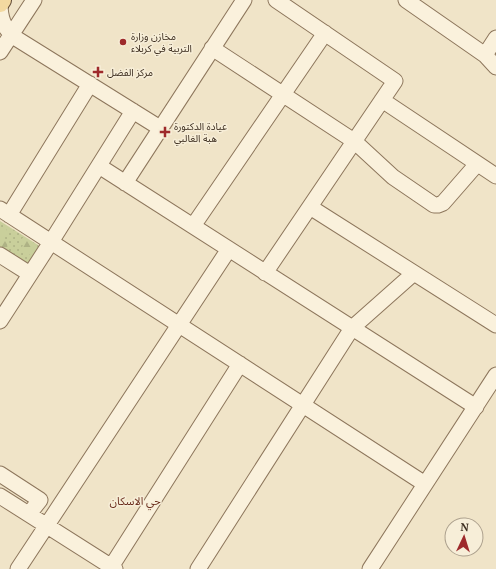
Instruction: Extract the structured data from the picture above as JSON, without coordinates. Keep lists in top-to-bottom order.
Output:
{
  "districts": ["حي الاسكان"],
  "places": {
    "other": ["مخازن وزارة التربية في كربلاء"],
    "health": ["مركز الفضل", "عيادة الدكتورة هبة الغالبي"]
  },
  "north": "top"
}
